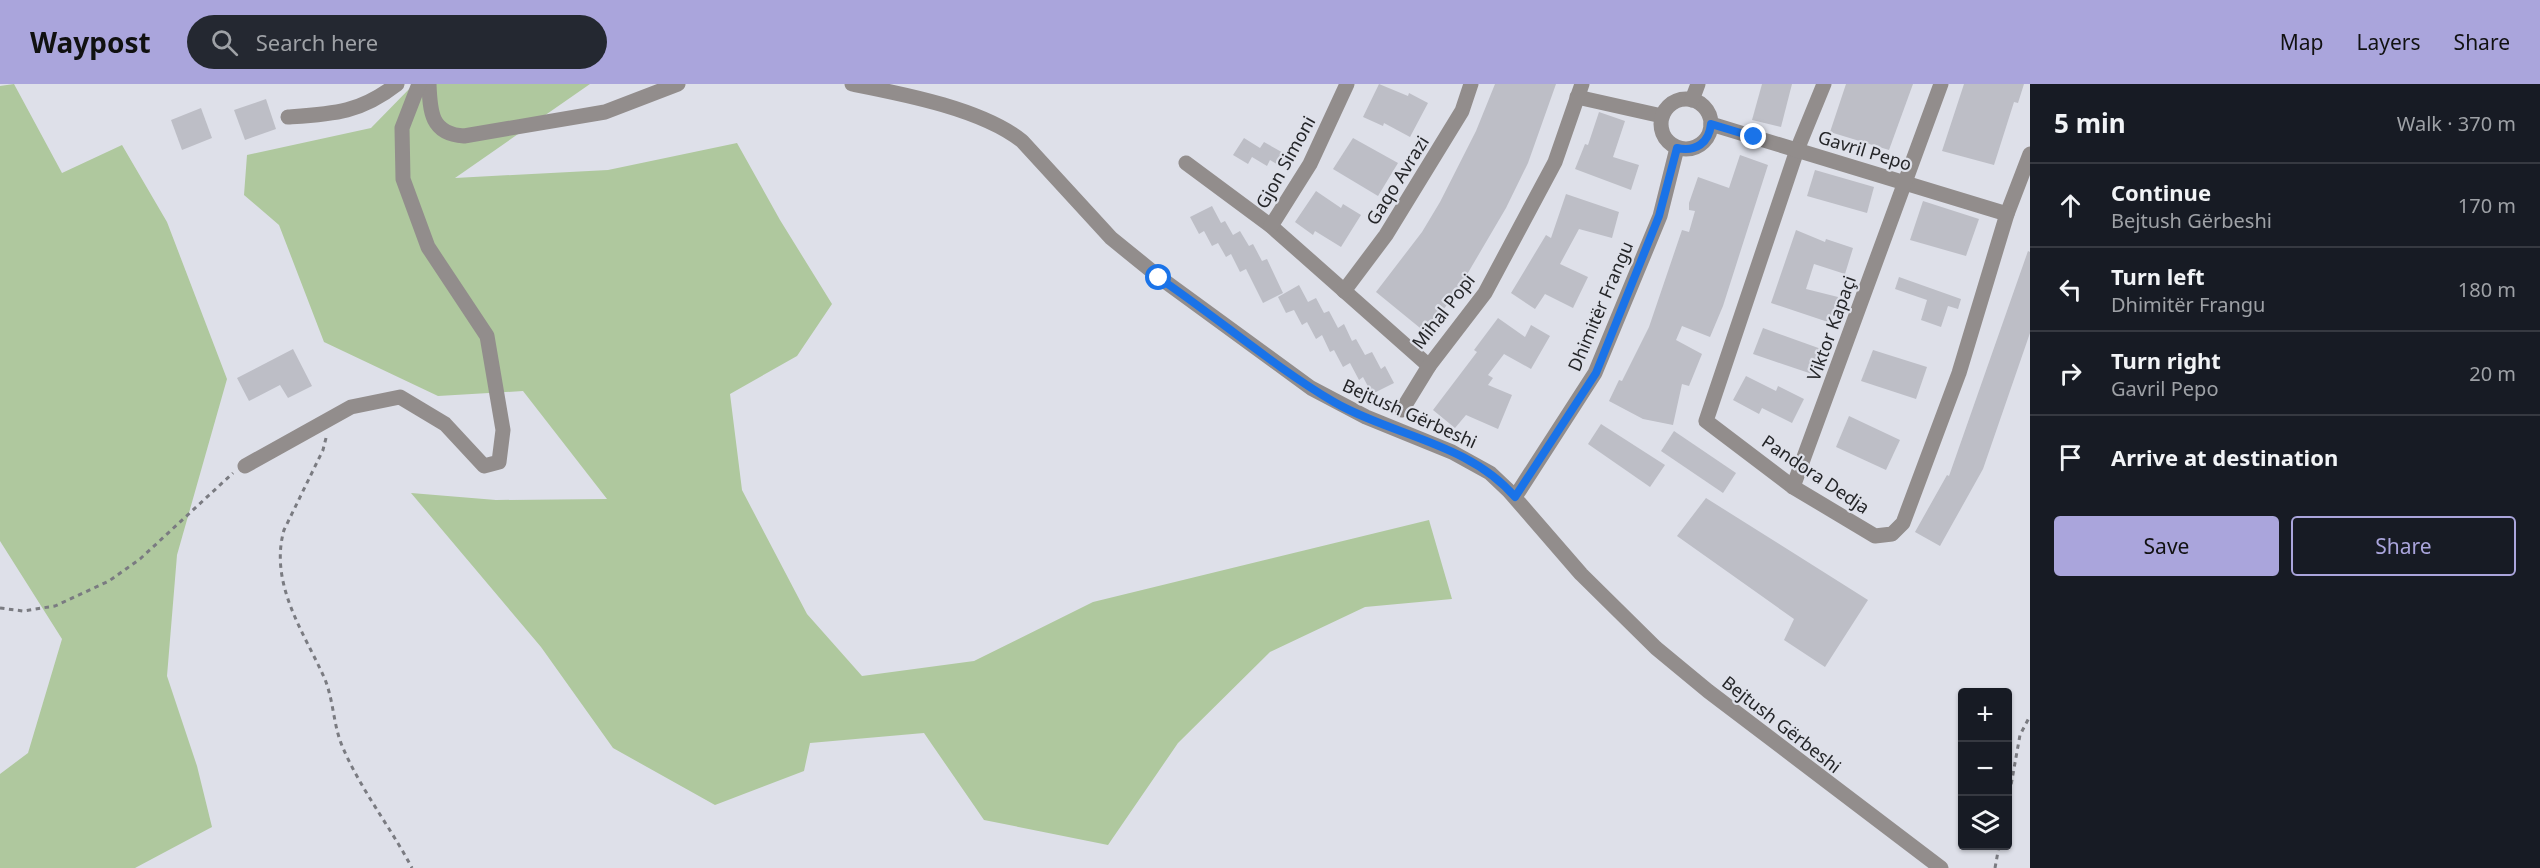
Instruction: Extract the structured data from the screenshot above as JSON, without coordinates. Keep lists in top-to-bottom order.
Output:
{
  "streets": {
    "street": [
      "Gavril Pepo",
      "Gjon Simoni",
      "Gaqo Avrazi",
      "Dhimitër Frangu",
      "Mihal Popi",
      "Viktor Kapaçi",
      "Bejtush Gërbeshi",
      "Pandora Dedja"
    ]
  },
  "crossings": [
    ["Gavril Pepo", "Dhimitër Frangu"],
    ["Gavril Pepo", "Viktor Kapaçi"],
    ["Gavril Pepo", "Pandora Dedja"],
    ["Gjon Simoni", "Mihal Popi"],
    ["Gaqo Avrazi", "Mihal Popi"],
    ["Dhimitër Frangu", "Bejtush Gërbeshi"],
    ["Viktor Kapaçi", "Pandora Dedja"]
  ],
  "page": {
    "header": "Waypost",
    "search": "Search here",
    "nav": ["Map", "Layers", "Share"],
    "heading": ["5 min", "Walk · 370 m"],
    "list": [
      ["Continue", "Bejtush Gërbeshi", "170 m"],
      ["Turn left", "Dhimitër Frangu", "180 m"],
      ["Turn right", "Gavril Pepo", "20 m"],
      "Arrive at destination"
    ],
    "buttons": ["Save", "Share"],
    "map_buttons": ["+", "−"]
  }
}
